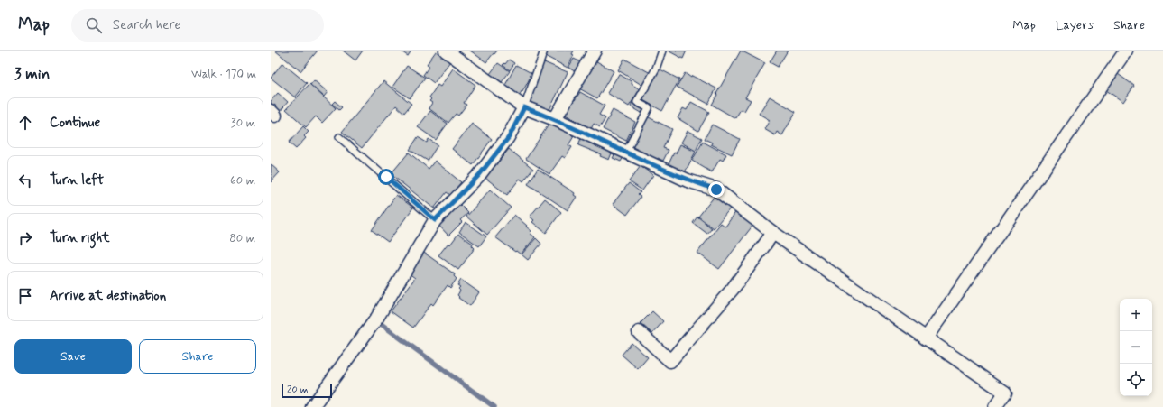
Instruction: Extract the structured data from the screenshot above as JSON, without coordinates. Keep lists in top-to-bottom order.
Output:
{
  "scale_bar": "20 m",
  "page": {
    "header": "Map",
    "search": "Search here",
    "nav": ["Map", "Layers", "Share"],
    "heading": ["3 min", "Walk · 170 m"],
    "list": [
      ["Continue", "30 m"],
      ["Turn left", "60 m"],
      ["Turn right", "80 m"],
      "Arrive at destination"
    ],
    "map_buttons": ["+", "−"],
    "buttons": ["Save", "Share"],
    "scale": "20 m"
  }
}
